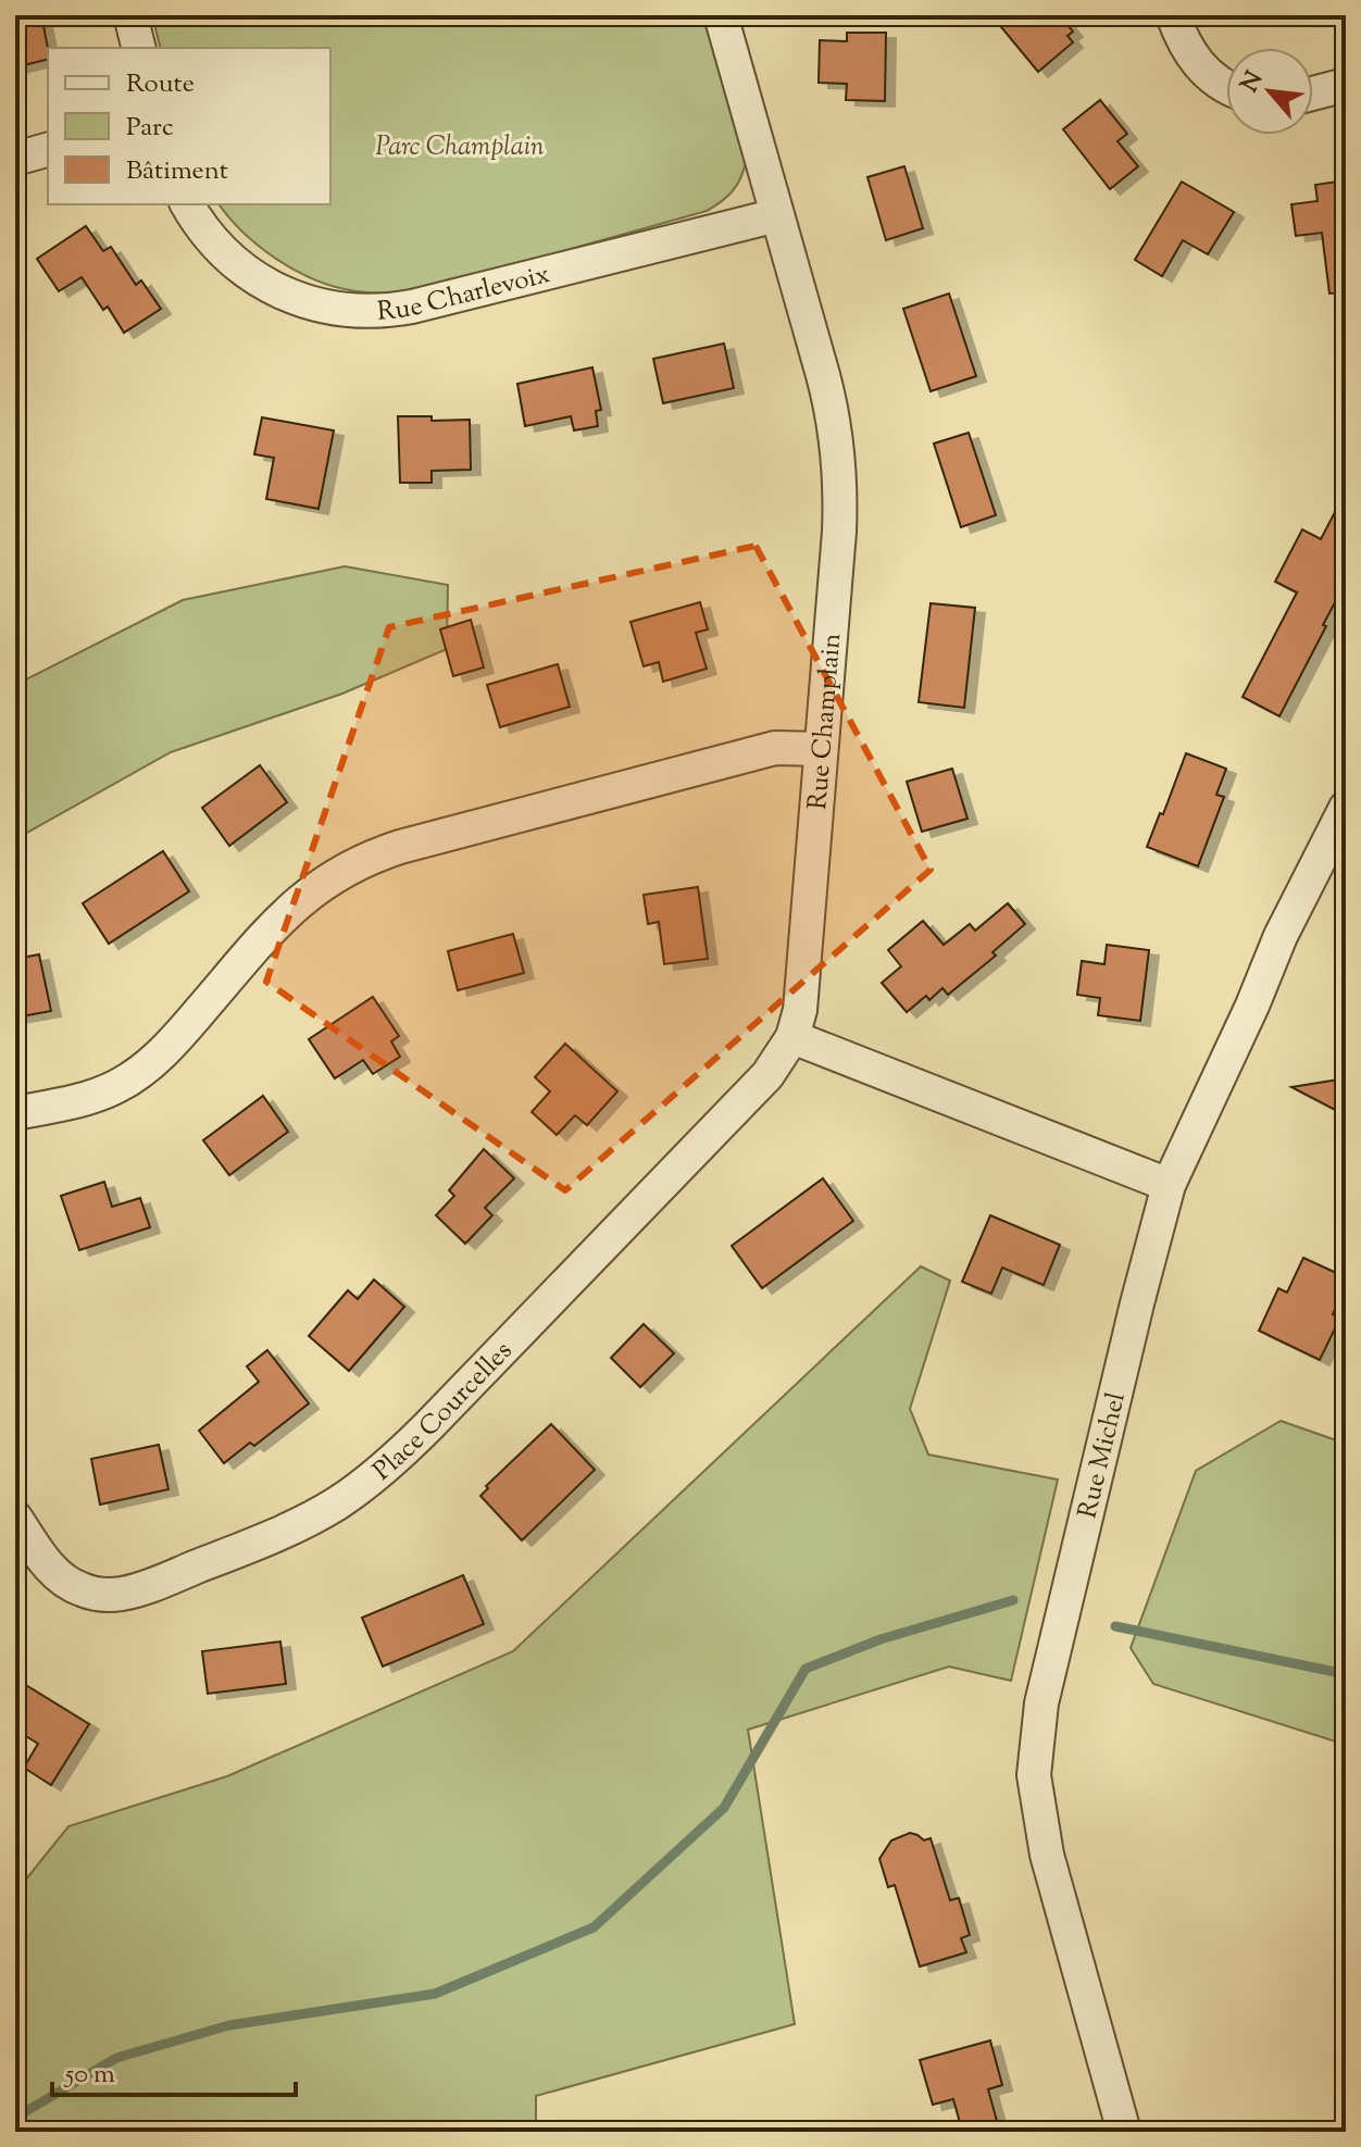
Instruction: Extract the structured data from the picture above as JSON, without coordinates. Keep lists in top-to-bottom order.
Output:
{
  "streets": {
    "street": [
      "Rue Charlevoix",
      "Rue Champlain",
      "Place Courcelles",
      "Rue Michel"
    ]
  },
  "crossings": [
    ["Rue Charlevoix", "Rue Champlain"],
    ["Rue Champlain", "Place Courcelles"]
  ],
  "parks": ["Parc Champlain"],
  "legend": ["Route", "Parc", "Bâtiment"],
  "scale_bar": "50 m",
  "north": "top left"
}
